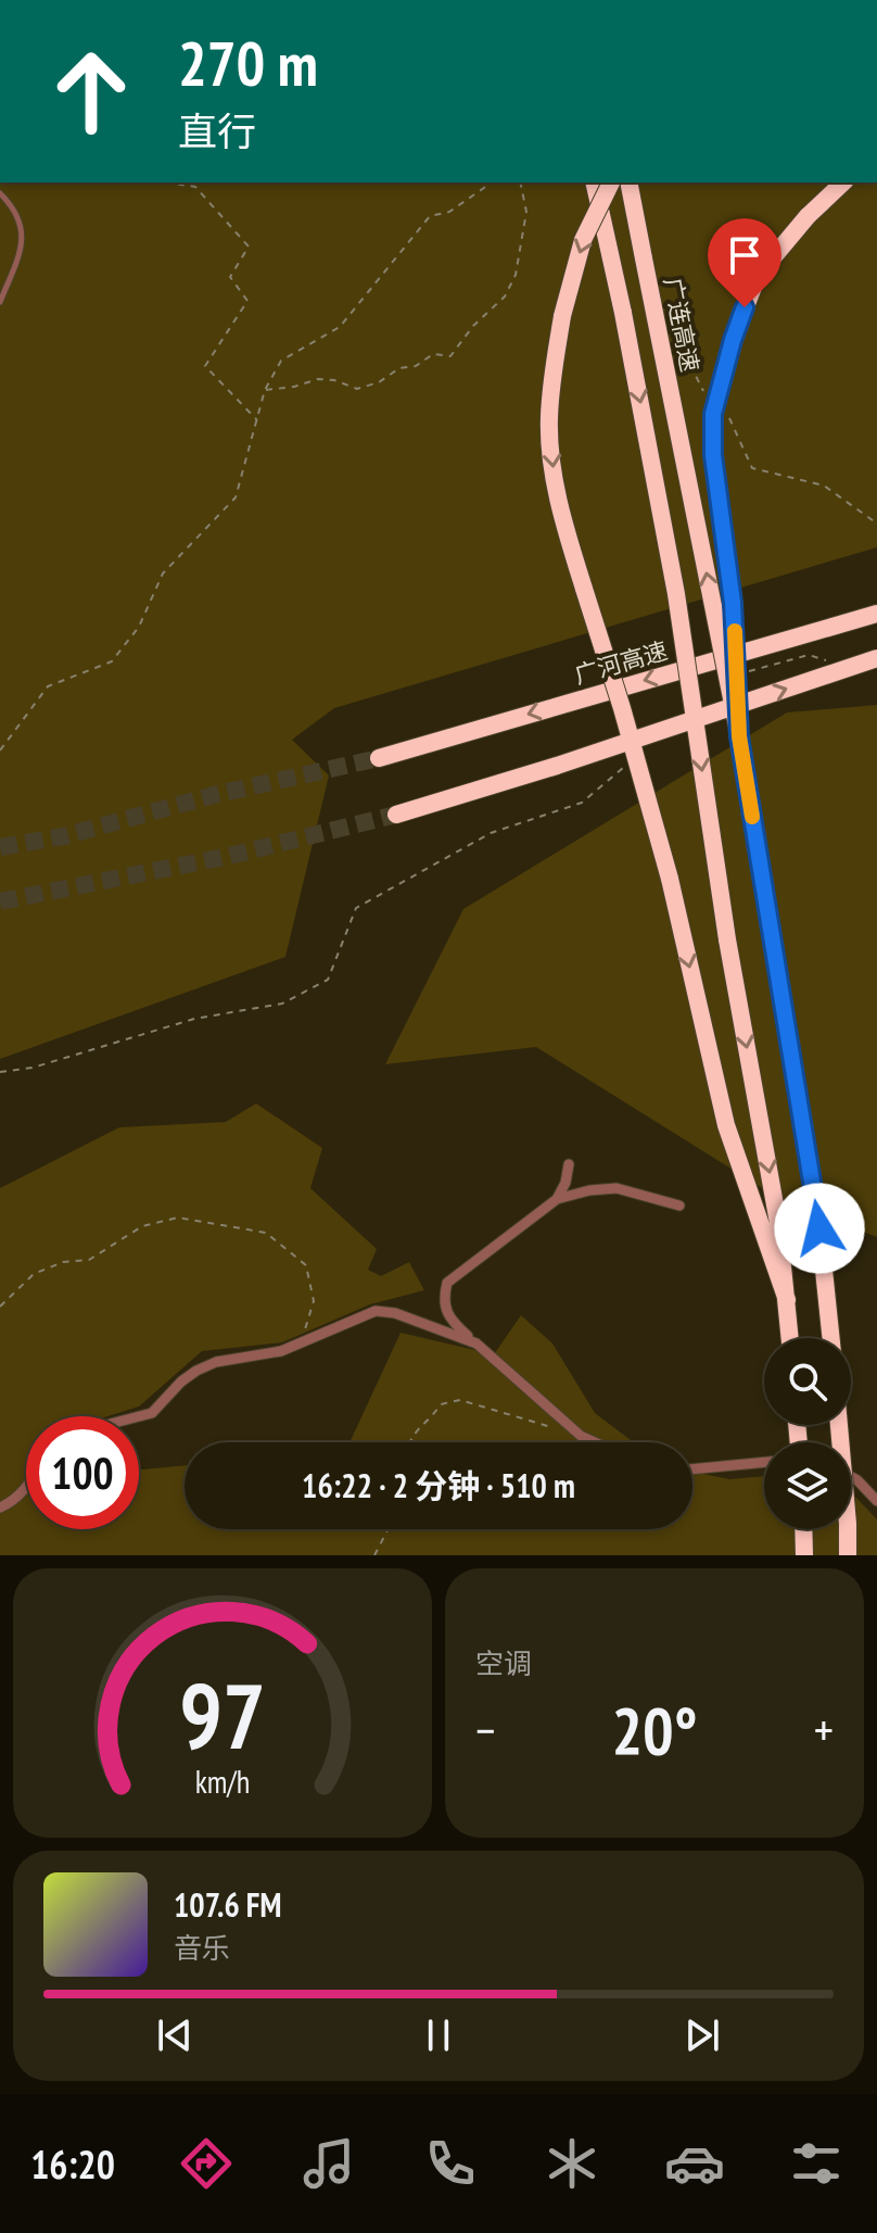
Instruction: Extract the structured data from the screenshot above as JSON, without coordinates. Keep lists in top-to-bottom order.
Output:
{
  "streets": {
    "highway": ["广连高速", "广河高速"]
  },
  "page": {
    "turn": ["270 m", "直行"],
    "limit": "100",
    "trip": "16:22 · 2 分钟 · 510 m",
    "tile": "空调",
    "heat": ["−", "20°", "+"],
    "song": ["107.6 FM", "音乐"],
    "tabs": "16:20",
    "gauge": ["97", "km/h"]
  }
}
